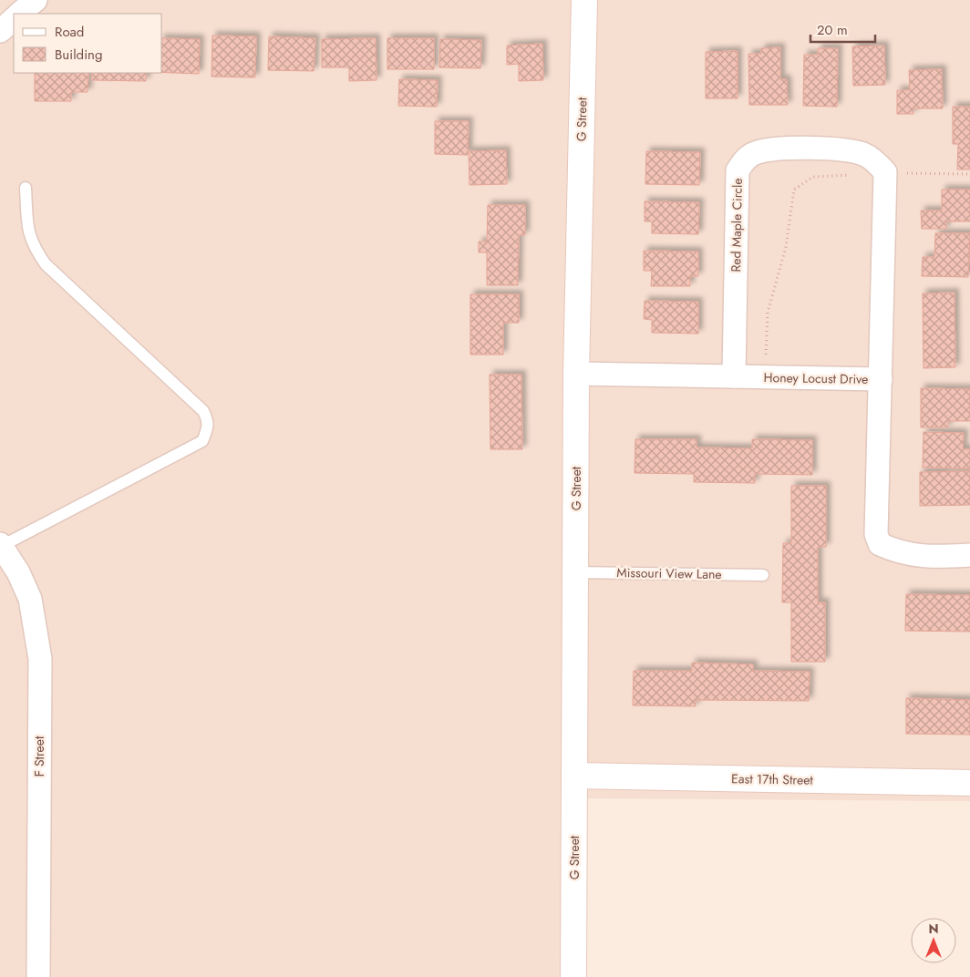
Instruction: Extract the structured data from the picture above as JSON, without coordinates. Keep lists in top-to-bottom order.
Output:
{
  "streets": {
    "main road": ["G Street", "East 17th Street"],
    "street": ["Red Maple Circle", "Honey Locust Drive", "F Street"],
    "lane": ["Missouri View Lane"]
  },
  "crossings": [
    ["G Street", "Honey Locust Drive"],
    ["G Street", "Missouri View Lane"],
    ["G Street", "East 17th Street"],
    ["Red Maple Circle", "Honey Locust Drive"]
  ],
  "legend": ["Road", "Building"],
  "scale_bar": "20 m",
  "north": "top"
}
